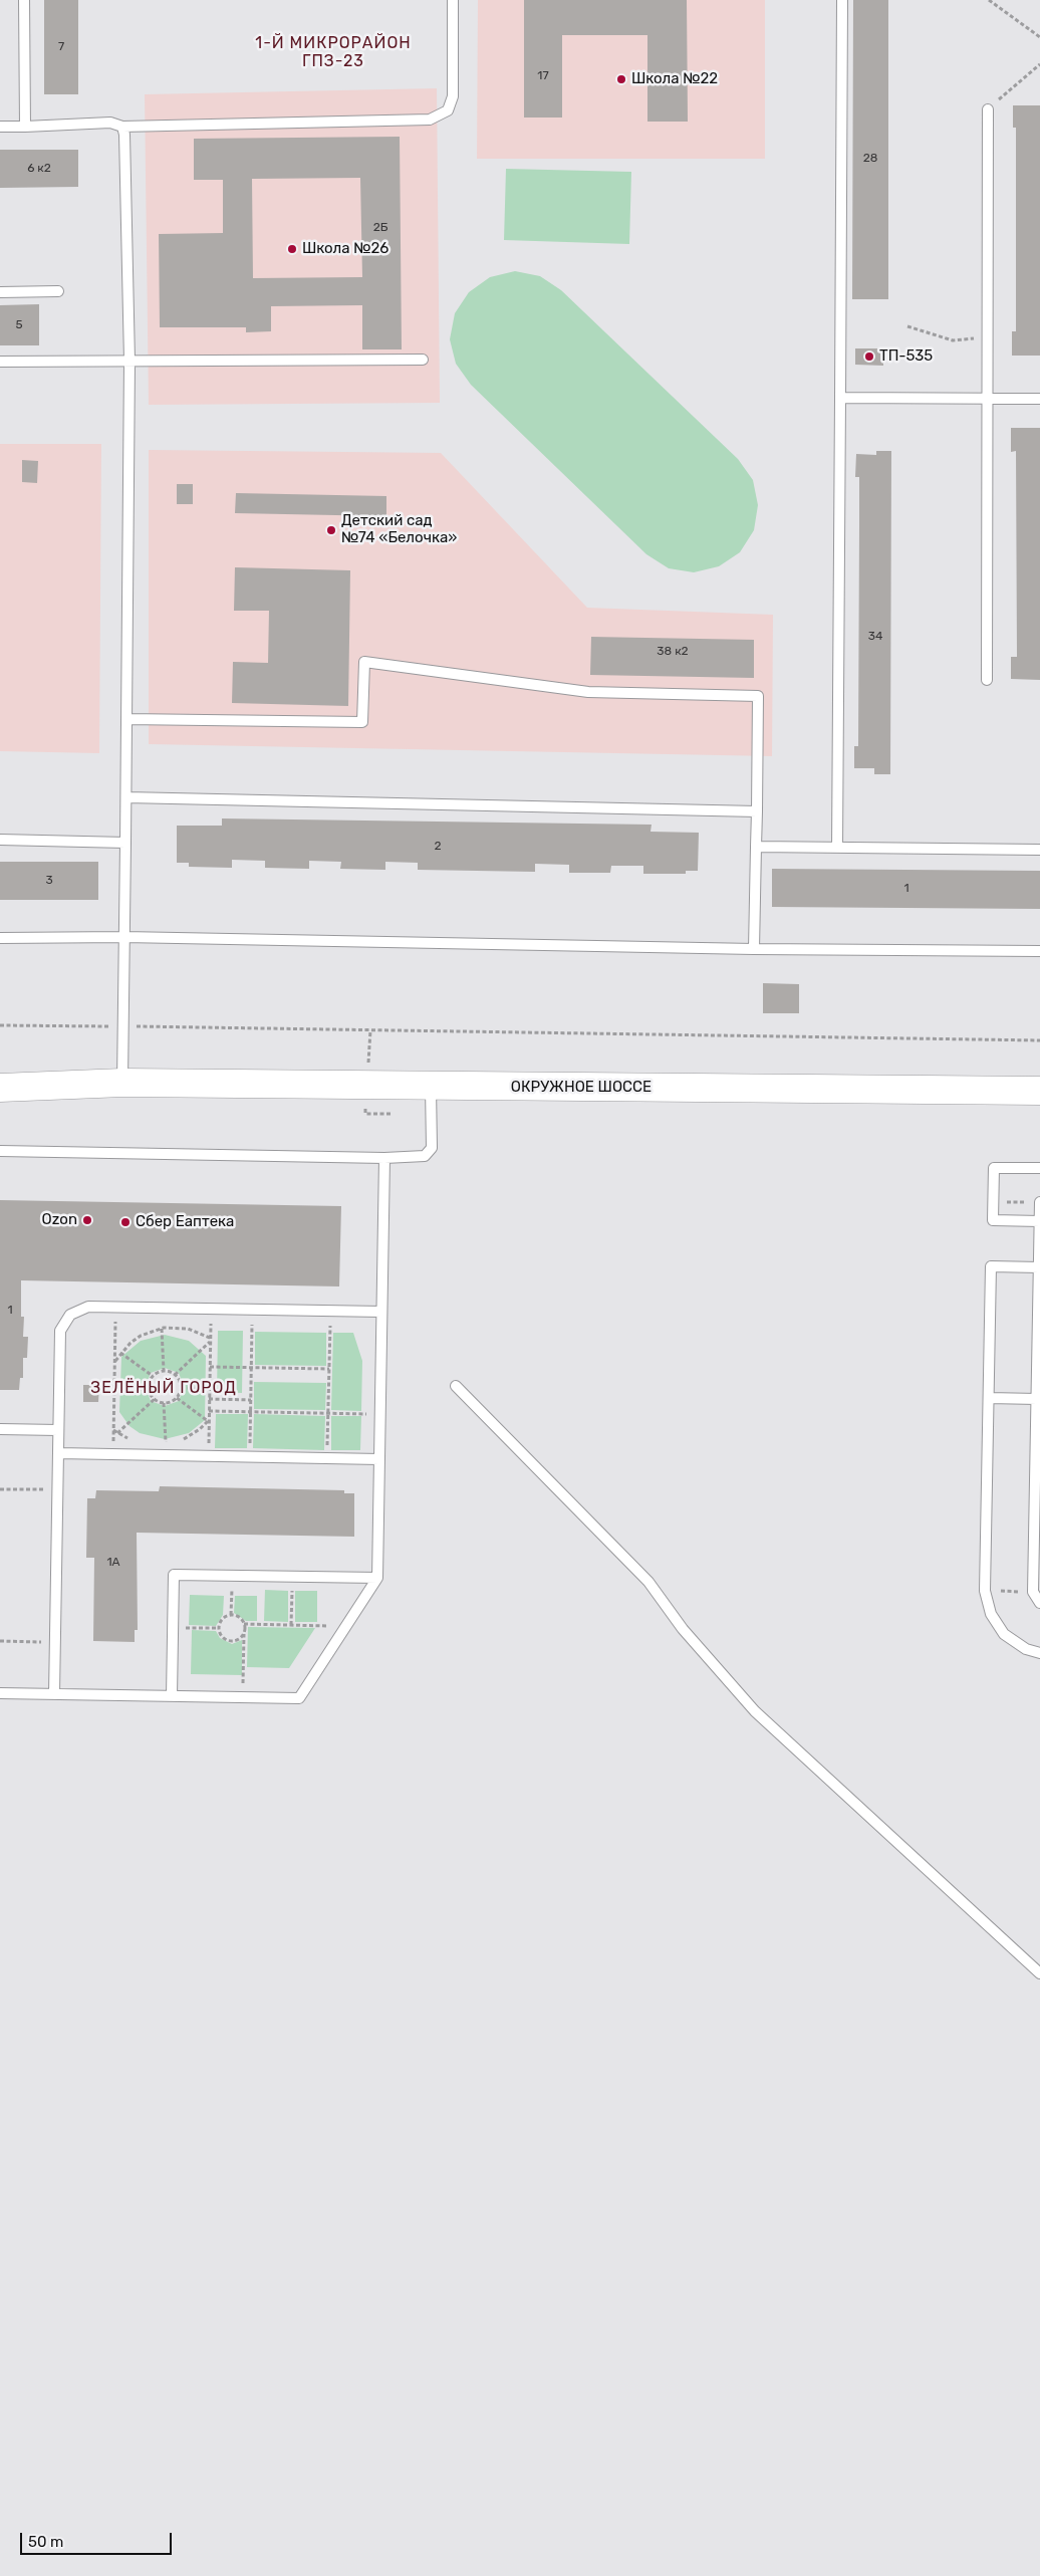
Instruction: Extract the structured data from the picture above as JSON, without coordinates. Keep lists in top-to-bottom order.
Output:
{
  "streets": {
    "main road": ["ОКРУЖНОЕ ШОССЕ"]
  },
  "districts": ["1-Й МИКРОРАЙОН ГПЗ-23", "ЗЕЛЁНЫЙ ГОРОД"],
  "places": [
    "Школа №22",
    "Школа №26",
    "ТП-535",
    "Детский сад №74 «Белочка»",
    "Ozon",
    "Сбер Еаптека"
  ],
  "house_numbers": [
    "7",
    "17",
    "28",
    "6 к2",
    "2Б",
    "5",
    "34",
    "38 к2",
    "2",
    "3",
    "1",
    "1",
    "1А"
  ],
  "scale_bar": "50 m"
}
